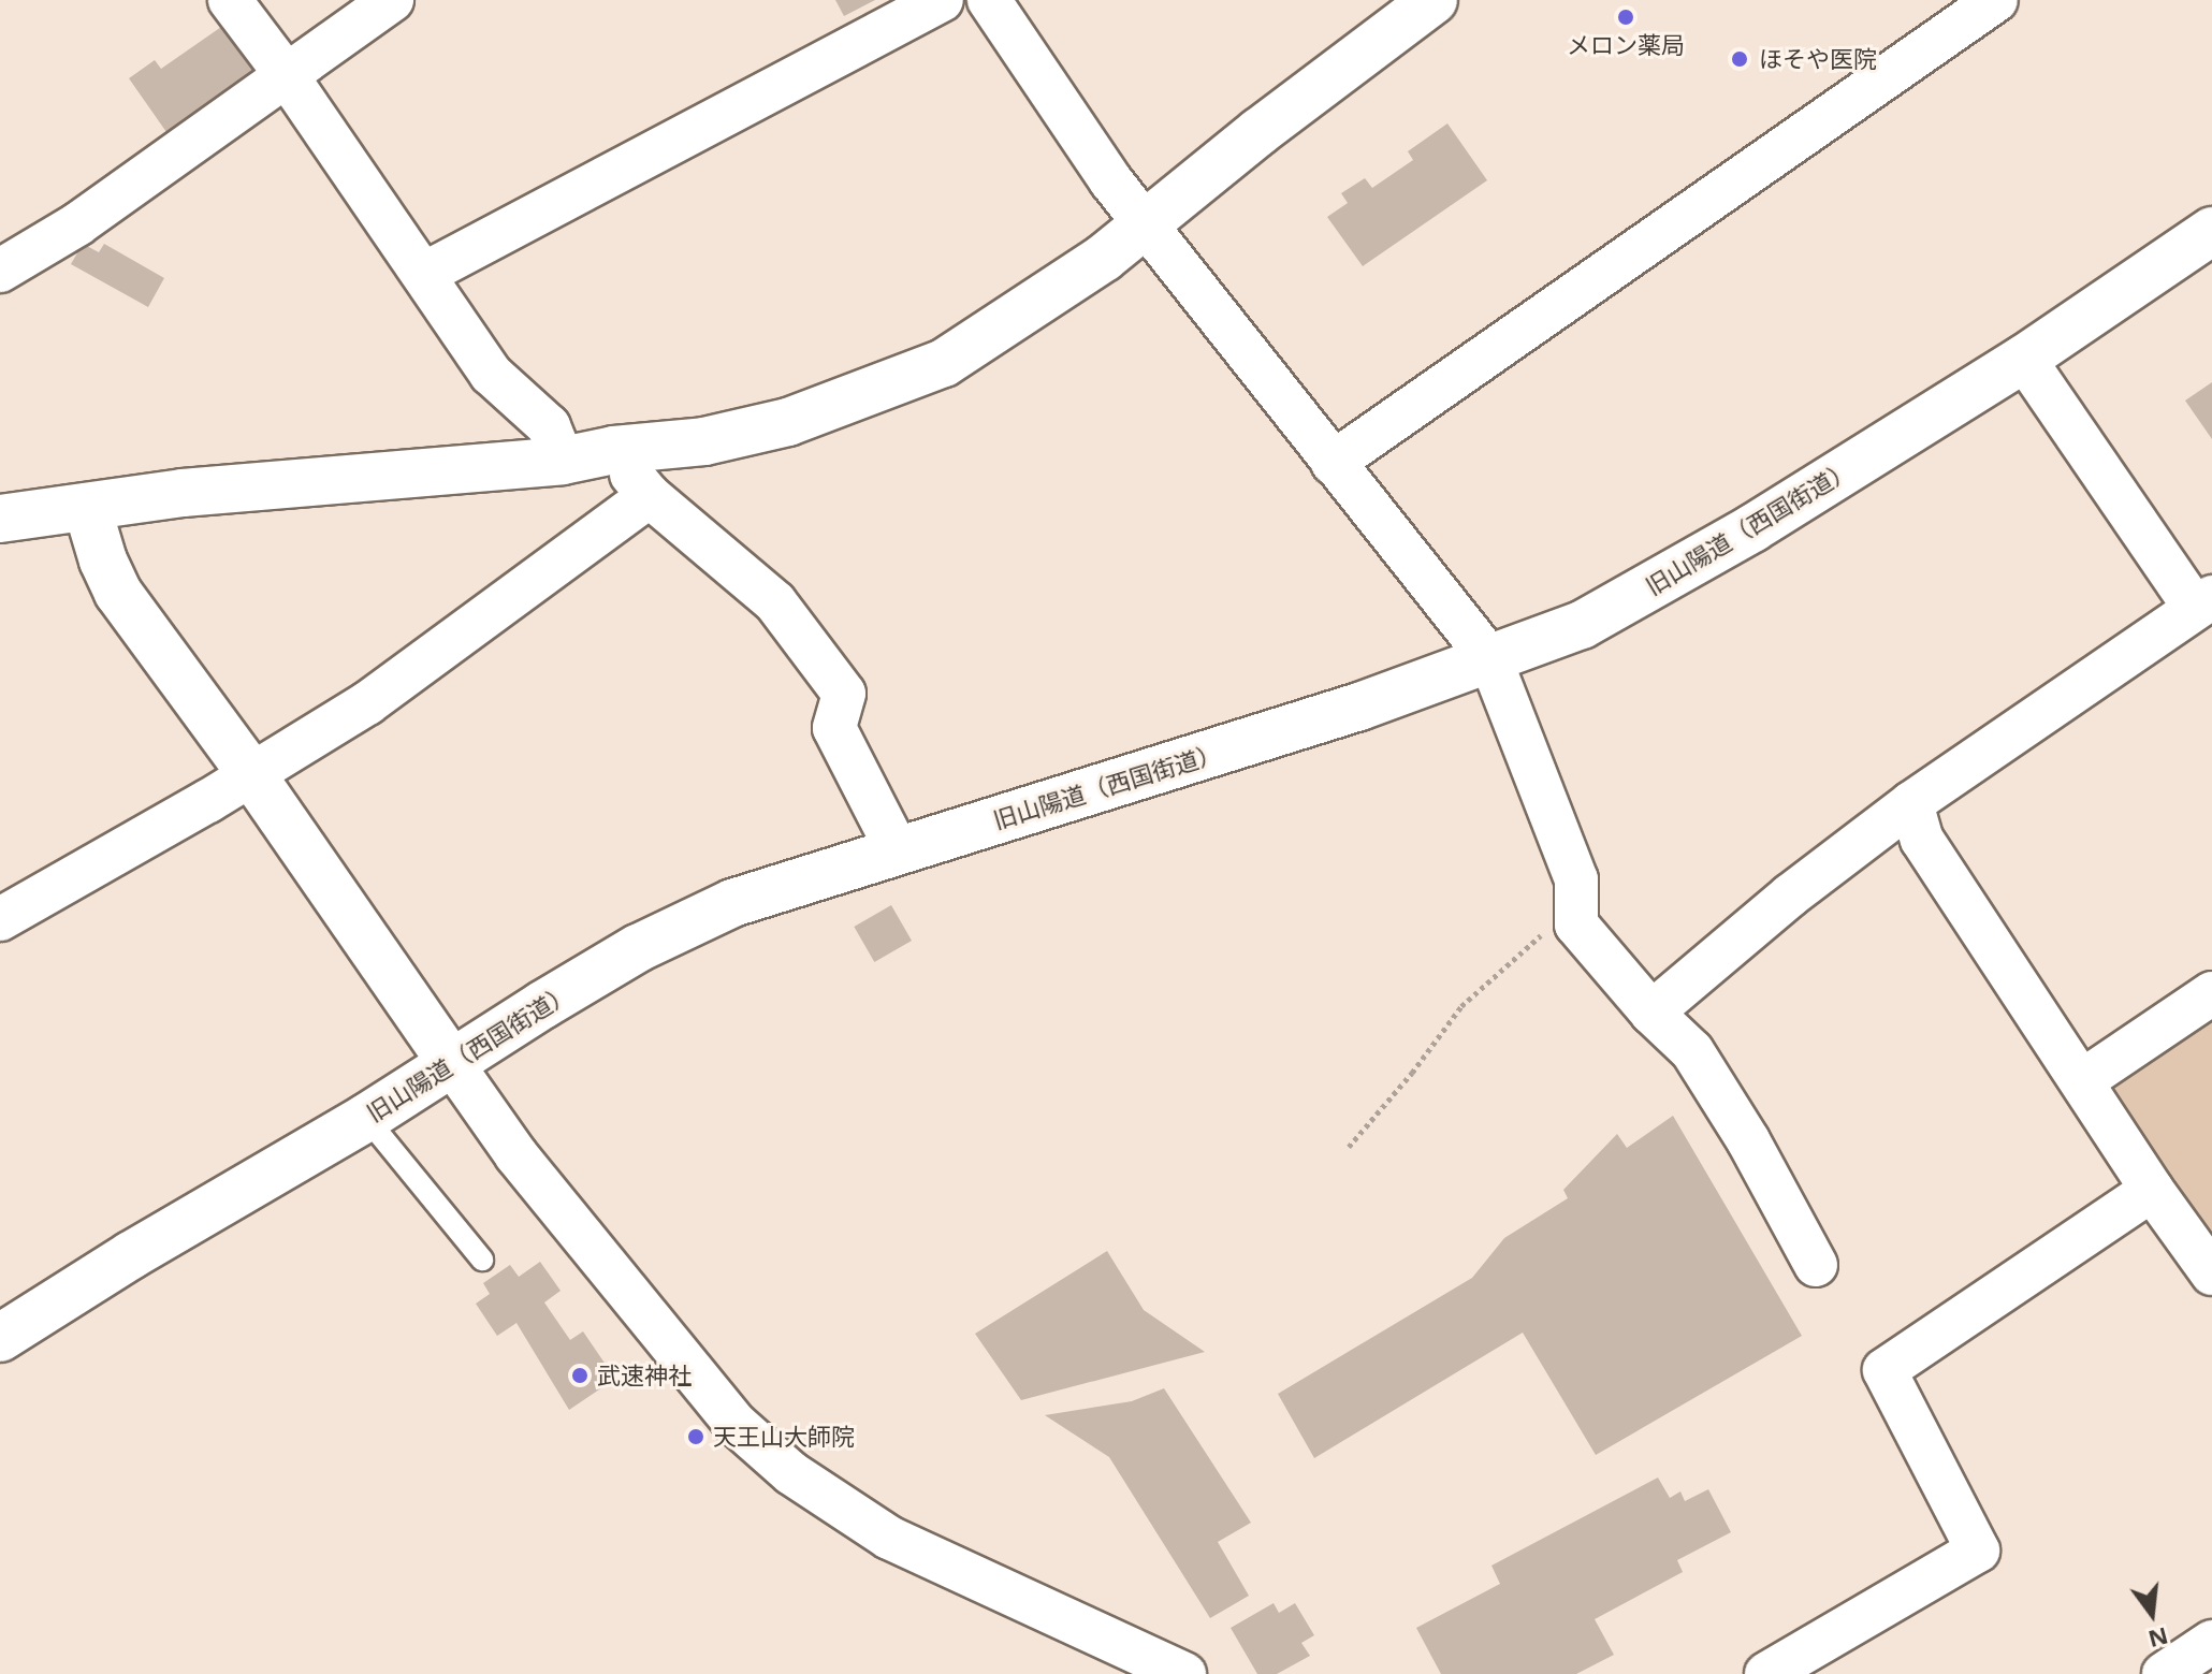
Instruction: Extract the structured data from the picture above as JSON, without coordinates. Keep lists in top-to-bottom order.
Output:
{
  "streets": {
    "street": ["旧山陽道（西国街道）"]
  },
  "places": [
    "メロン薬局",
    "ほそや医院",
    "武速神社",
    "天王山大師院"
  ],
  "north": "bottom"
}
